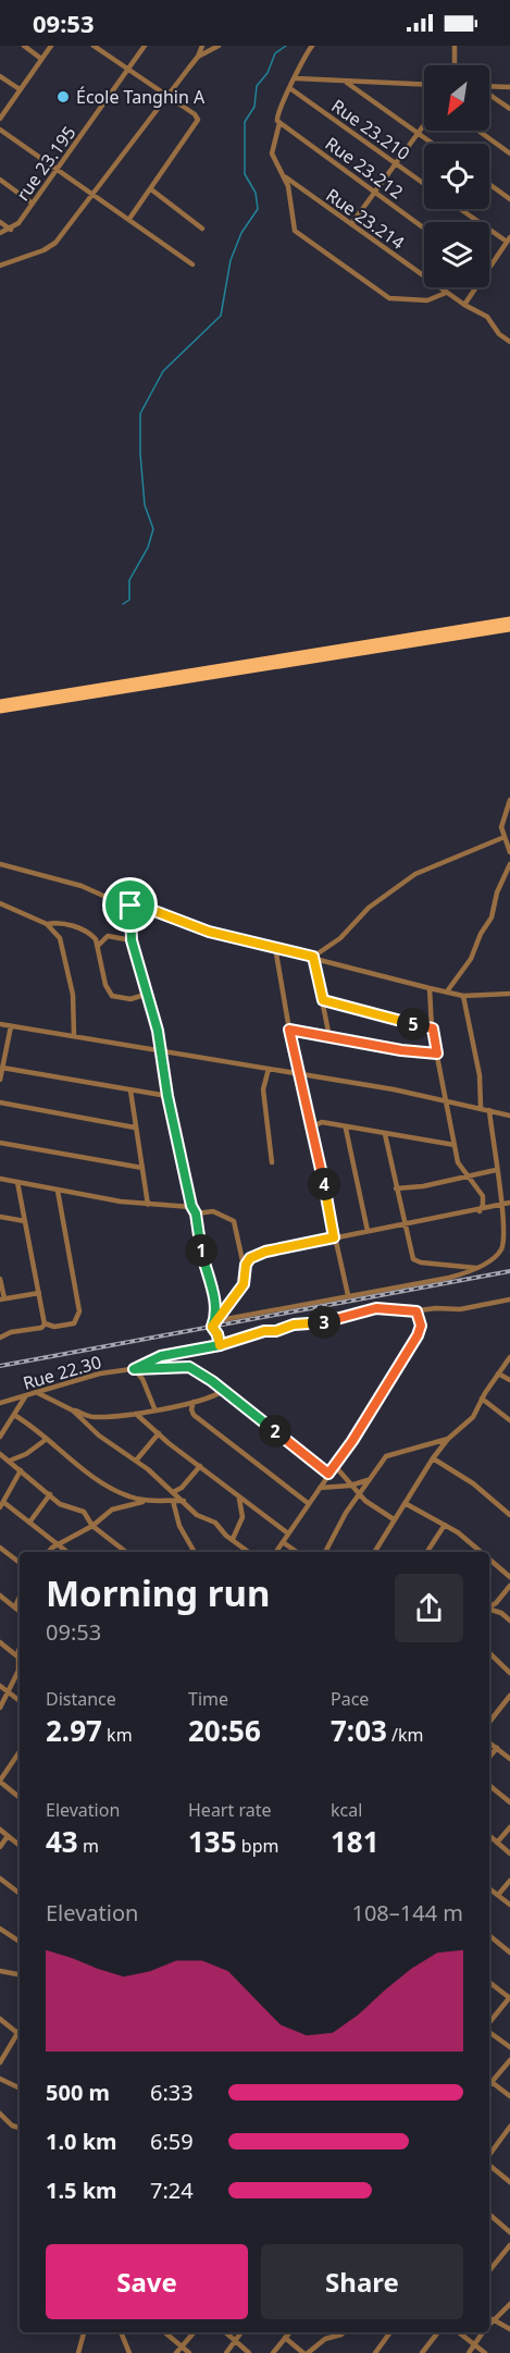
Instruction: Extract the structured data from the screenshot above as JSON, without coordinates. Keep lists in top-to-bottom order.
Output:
{
  "streets": {
    "street": [
      "Rue 23.210",
      "rue 23.195",
      "Rue 23.212",
      "Rue 23.214",
      "Rue 22.30"
    ]
  },
  "places": ["École Tanghin A"],
  "north": "bottom left",
  "page": {
    "status": "09:53",
    "pins": [
      "5",
      "4",
      "1",
      "3",
      "2"
    ],
    "heading": ["Morning run", "09:53"],
    "stats": [
      ["Distance", "2.97 km"],
      ["Time", "20:56"],
      ["Pace", "7:03 /km"],
      ["Elevation", "43 m"],
      ["Heart rate", "135 bpm"],
      ["kcal", "181"]
    ],
    "chart": ["Elevation", "108–144 m"],
    "list": [
      {
        "name": "500 m",
        "note": "6:33"
      },
      {
        "name": "1.0 km",
        "note": "6:59"
      },
      {
        "name": "1.5 km",
        "note": "7:24"
      }
    ],
    "buttons": ["Save", "Share"]
  }
}
